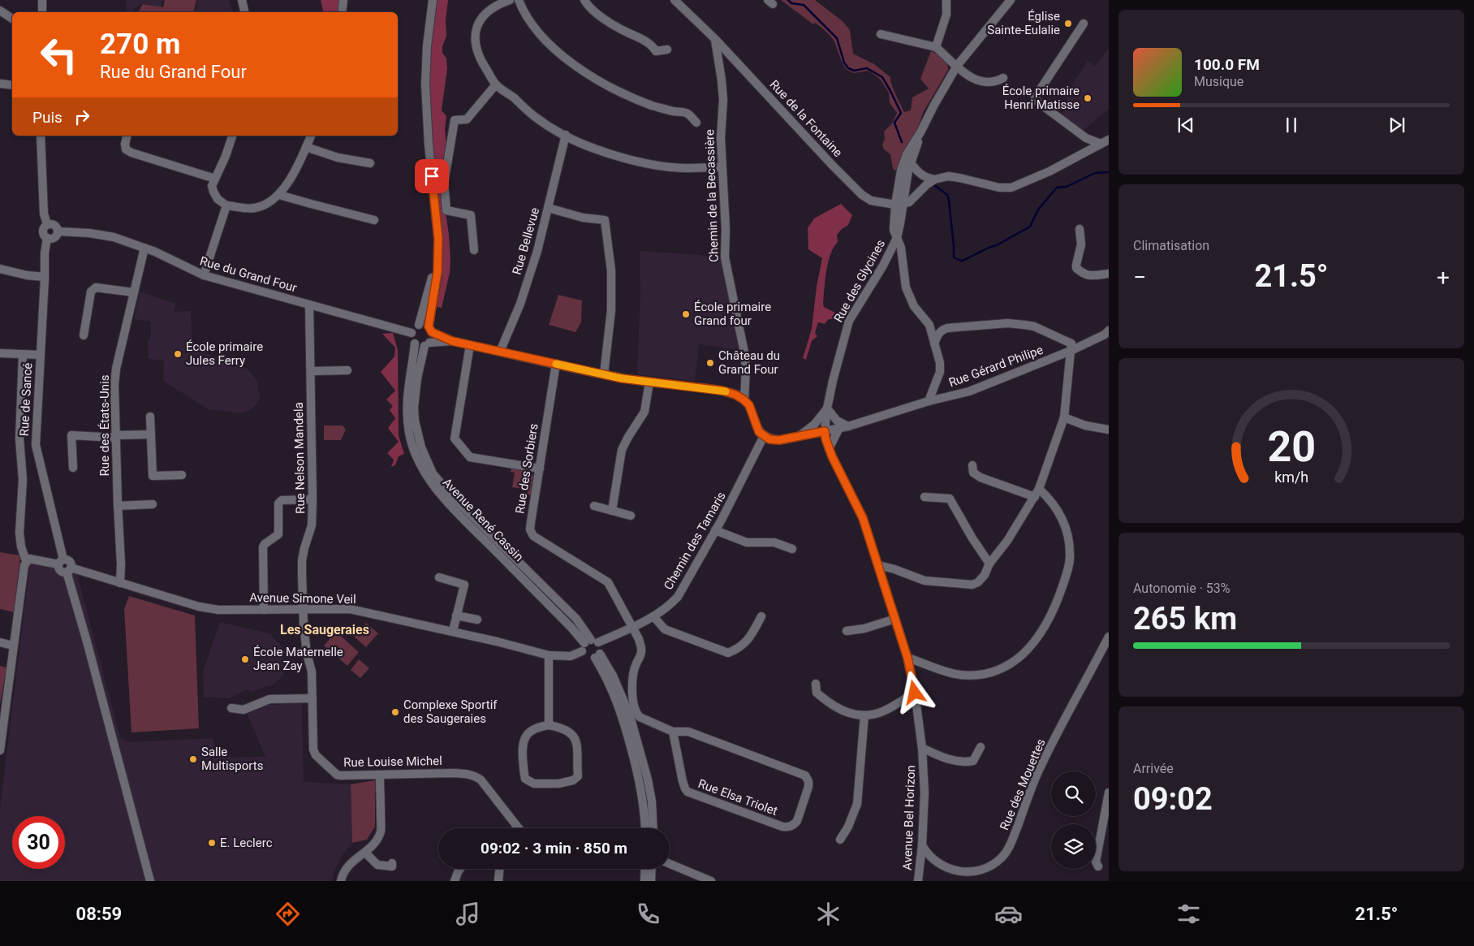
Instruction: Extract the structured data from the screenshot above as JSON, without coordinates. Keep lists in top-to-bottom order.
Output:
{
  "streets": {
    "street": [
      "Rue de la Fontaine",
      "Chemin de la Becassière",
      "Rue Bellevue",
      "Rue du Grand Four",
      "Rue des Glycines",
      "Rue Gérard Philipe",
      "Rue de Sancé",
      "Rue des États-Unis",
      "Rue Nelson Mandela",
      "Rue des Sorbiers",
      "Avenue René Cassin",
      "Chemin des Tamaris",
      "Avenue Simone Veil",
      "Rue Louise Michel",
      "Rue des Mouettes",
      "Rue Elsa Triolet",
      "Avenue Bel Horizon"
    ]
  },
  "crossings": [
    ["Rue de la Fontaine", "Chemin de la Becassière"],
    ["Rue du Grand Four", "Rue de Sancé"],
    ["Rue du Grand Four", "Rue des États-Unis"],
    ["Rue du Grand Four", "Rue Nelson Mandela"],
    ["Rue du Grand Four", "Avenue René Cassin"],
    ["Rue des Glycines", "Avenue Bel Horizon"],
    ["Rue des États-Unis", "Avenue Simone Veil"],
    ["Rue Nelson Mandela", "Avenue Simone Veil"],
    ["Rue Nelson Mandela", "Rue Louise Michel"],
    ["Rue des Sorbiers", "Chemin des Tamaris"],
    ["Rue des Sorbiers", "Rue Elsa Triolet"],
    ["Avenue René Cassin", "Chemin des Tamaris"],
    ["Avenue René Cassin", "Avenue Simone Veil"],
    ["Chemin des Tamaris", "Avenue Simone Veil"],
    ["Chemin des Tamaris", "Rue Elsa Triolet"],
    ["Avenue Simone Veil", "Rue Louise Michel"],
    ["Rue des Mouettes", "Avenue Bel Horizon"]
  ],
  "districts": ["Les Saugeraies"],
  "places": [
    "Église Sainte-Eulalie",
    "École primaire Henri Matisse",
    "École primaire Grand four",
    "École primaire Jules Ferry",
    "Château du Grand Four",
    "École Maternelle Jean Zay",
    "Complexe Sportif des Saugeraies",
    "Salle Multisports",
    "E. Leclerc"
  ],
  "page": {
    "turn": ["270 m", "Rue du Grand Four"],
    "song": ["100.0 FM", "Musique"],
    "then": "Puis",
    "tile": [
      "Climatisation",
      ["Autonomie · 53%", "265 km"],
      ["Arrivée", "09:02"]
    ],
    "heat": ["−", "21.5°", "+"],
    "limit": "30",
    "trip": "09:02 · 3 min · 850 m",
    "tabs": ["08:59", "21.5°"],
    "gauge": ["20", "km/h"]
  }
}
